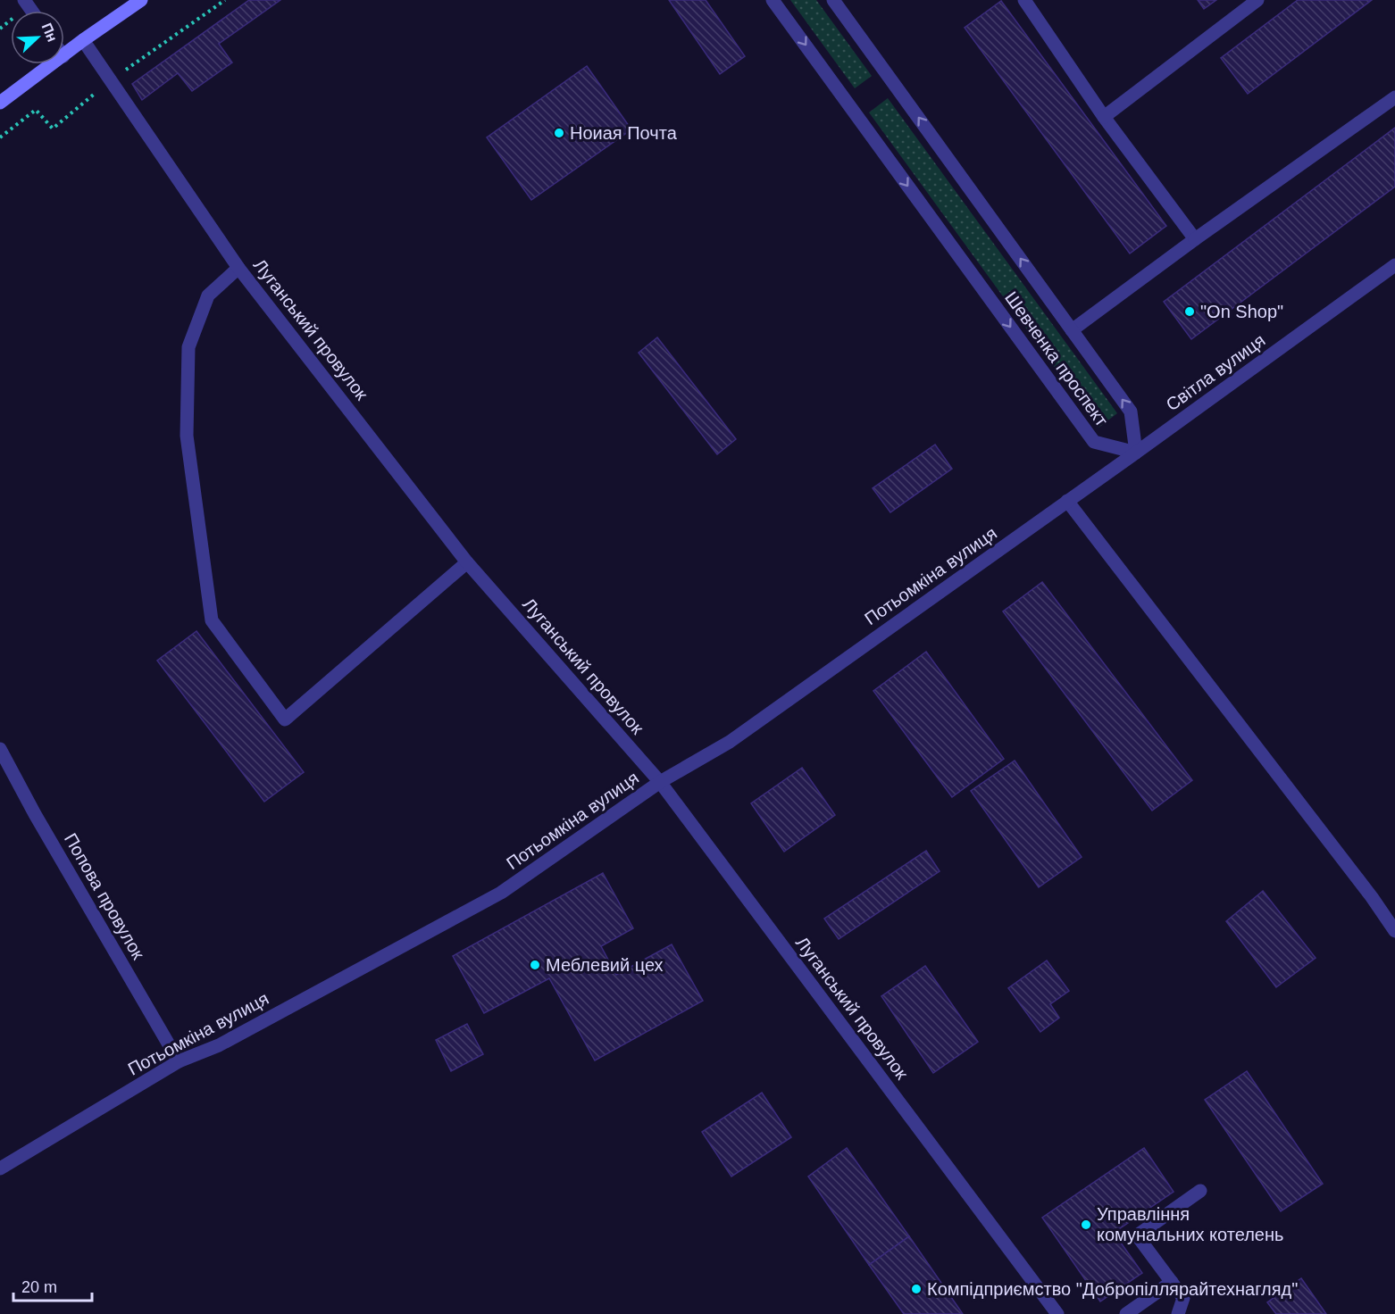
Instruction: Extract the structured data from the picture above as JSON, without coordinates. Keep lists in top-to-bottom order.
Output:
{
  "streets": {
    "street": [
      "Луганський провулок",
      "Шевченка проспект",
      "Світла вулиця",
      "Потьомкіна вулиця",
      "Попова провулок"
    ]
  },
  "crossings": [
    ["Луганський провулок", "Потьомкіна вулиця"],
    ["Шевченка проспект", "Світла вулиця"],
    ["Шевченка проспект", "Потьомкіна вулиця"],
    ["Світла вулиця", "Потьомкіна вулиця"],
    ["Потьомкіна вулиця", "Попова провулок"]
  ],
  "places": [
    "Ноиая Почта",
    "\"On Shop\"",
    "Меблевий цех",
    "Управління комунальних котелень",
    "Компідприємство \"Добропіллярайтехнагляд\""
  ],
  "scale_bar": "20 m",
  "north": "top right"
}
